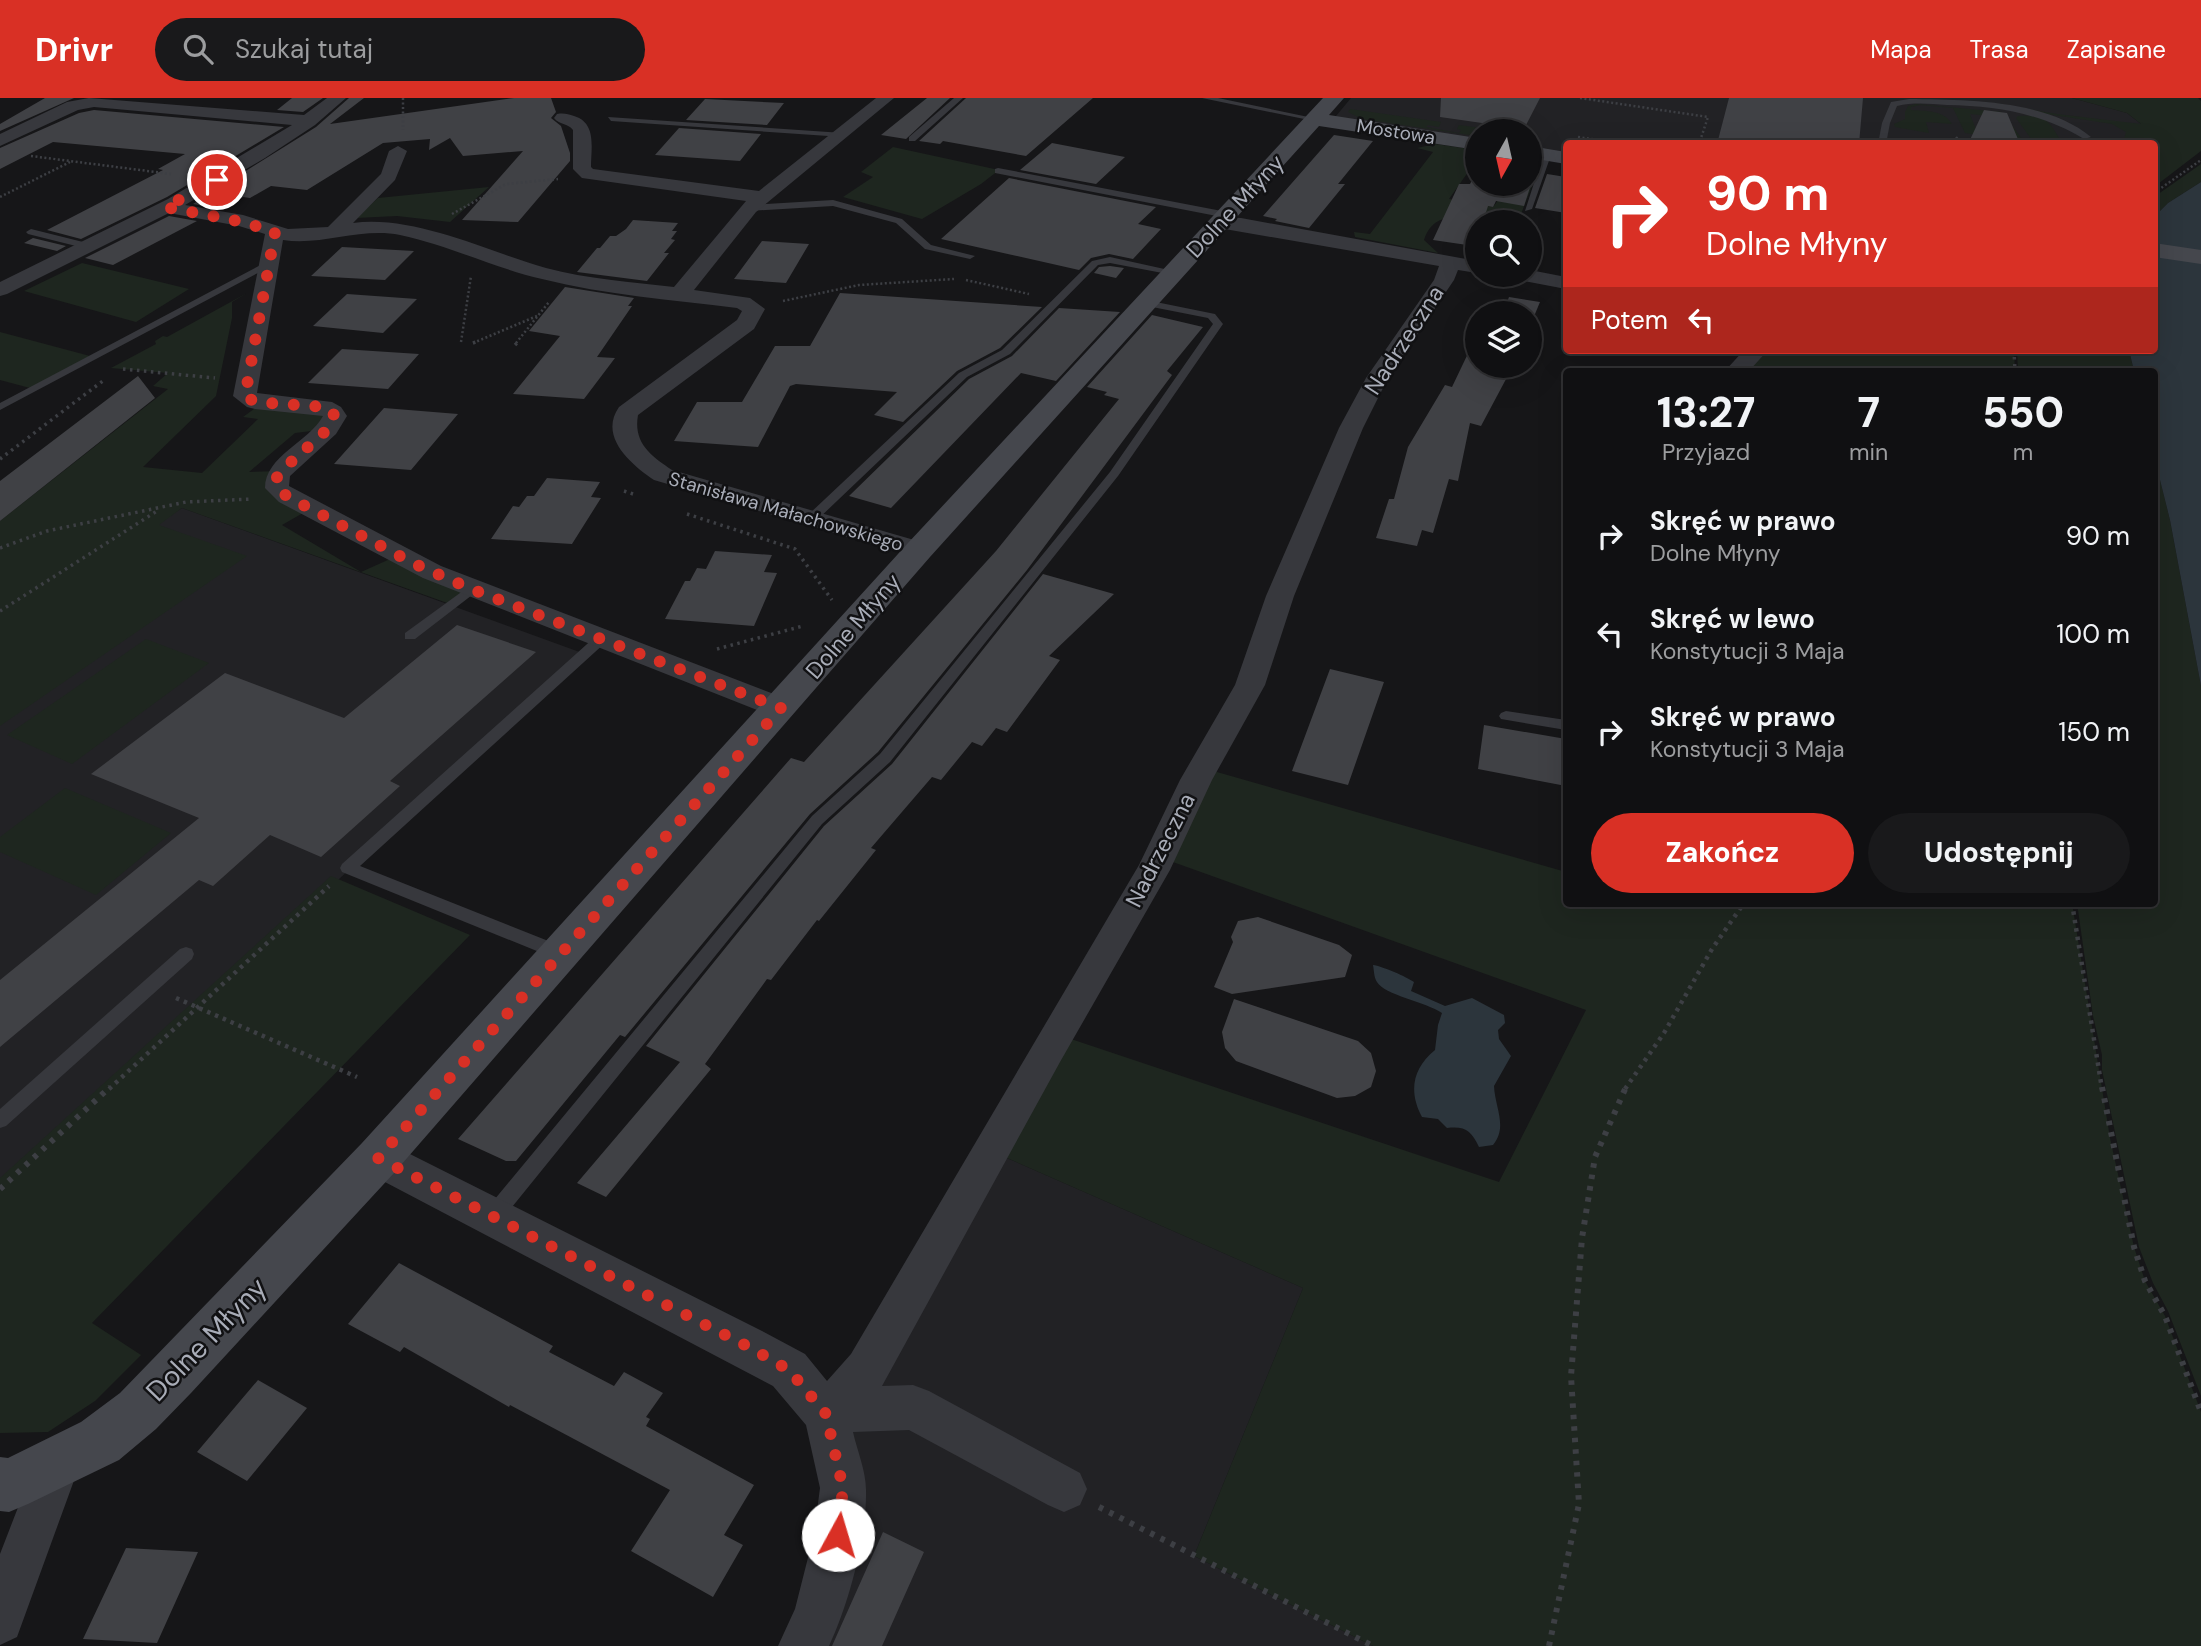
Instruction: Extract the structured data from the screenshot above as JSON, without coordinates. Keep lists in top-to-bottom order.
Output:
{
  "streets": {
    "street": [
      "Mostowa",
      "Dolne Młyny",
      "Nadrzeczna",
      "Stanisława Małachowskiego"
    ]
  },
  "crossings": [
    ["Mostowa", "Dolne Młyny"],
    ["Dolne Młyny", "Nadrzeczna"],
    ["Dolne Młyny", "Stanisława Małachowskiego"]
  ],
  "north": "bottom",
  "page": {
    "header": "Drivr",
    "search": "Szukaj tutaj",
    "nav": ["Mapa", "Trasa", "Zapisane"],
    "turn": ["90 m", "Dolne Młyny"],
    "then": "Potem",
    "eta": [
      "13:27",
      "Przyjazd",
      "7",
      "min",
      "550",
      "m"
    ],
    "list": [
      {
        "name": "Skręć w prawo",
        "note": "Dolne Młyny",
        "value": "90 m"
      },
      {
        "name": "Skręć w lewo",
        "note": "Konstytucji 3 Maja",
        "value": "100 m"
      },
      {
        "name": "Skręć w prawo",
        "note": "Konstytucji 3 Maja",
        "value": "150 m"
      }
    ],
    "buttons": ["Zakończ", "Udostępnij"]
  }
}
